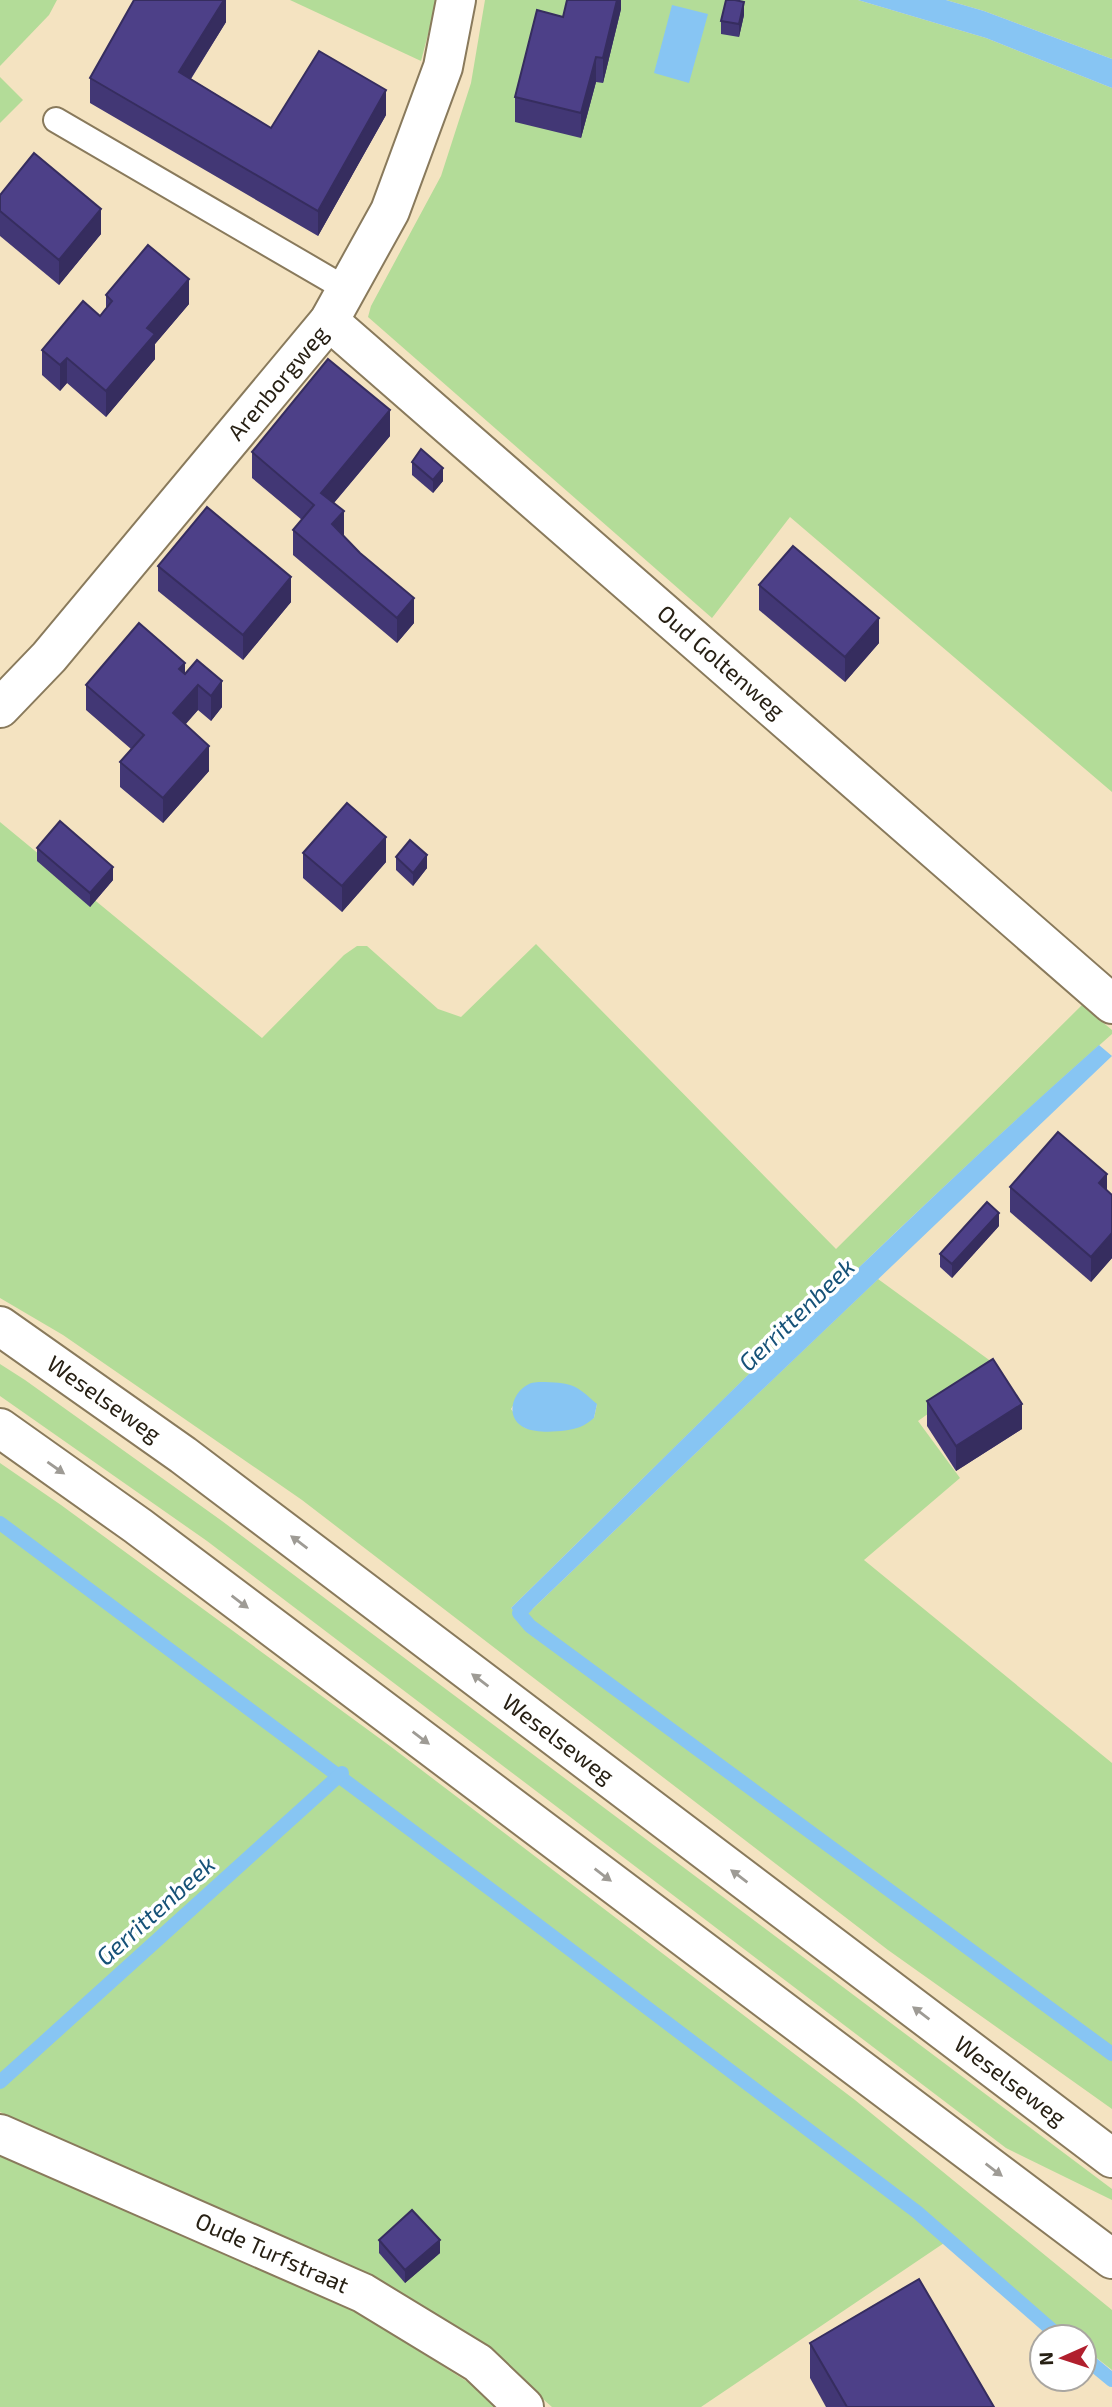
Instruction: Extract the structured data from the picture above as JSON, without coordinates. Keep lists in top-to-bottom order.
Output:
{
  "streets": {
    "main road": [
      "Arenborgweg",
      "Oud Goltenweg",
      "Weselseweg",
      "Oude Turfstraat"
    ]
  },
  "crossings": [
    ["Arenborgweg", "Oud Goltenweg"]
  ],
  "water": ["Gerrittenbeek"],
  "north": "left"
}
